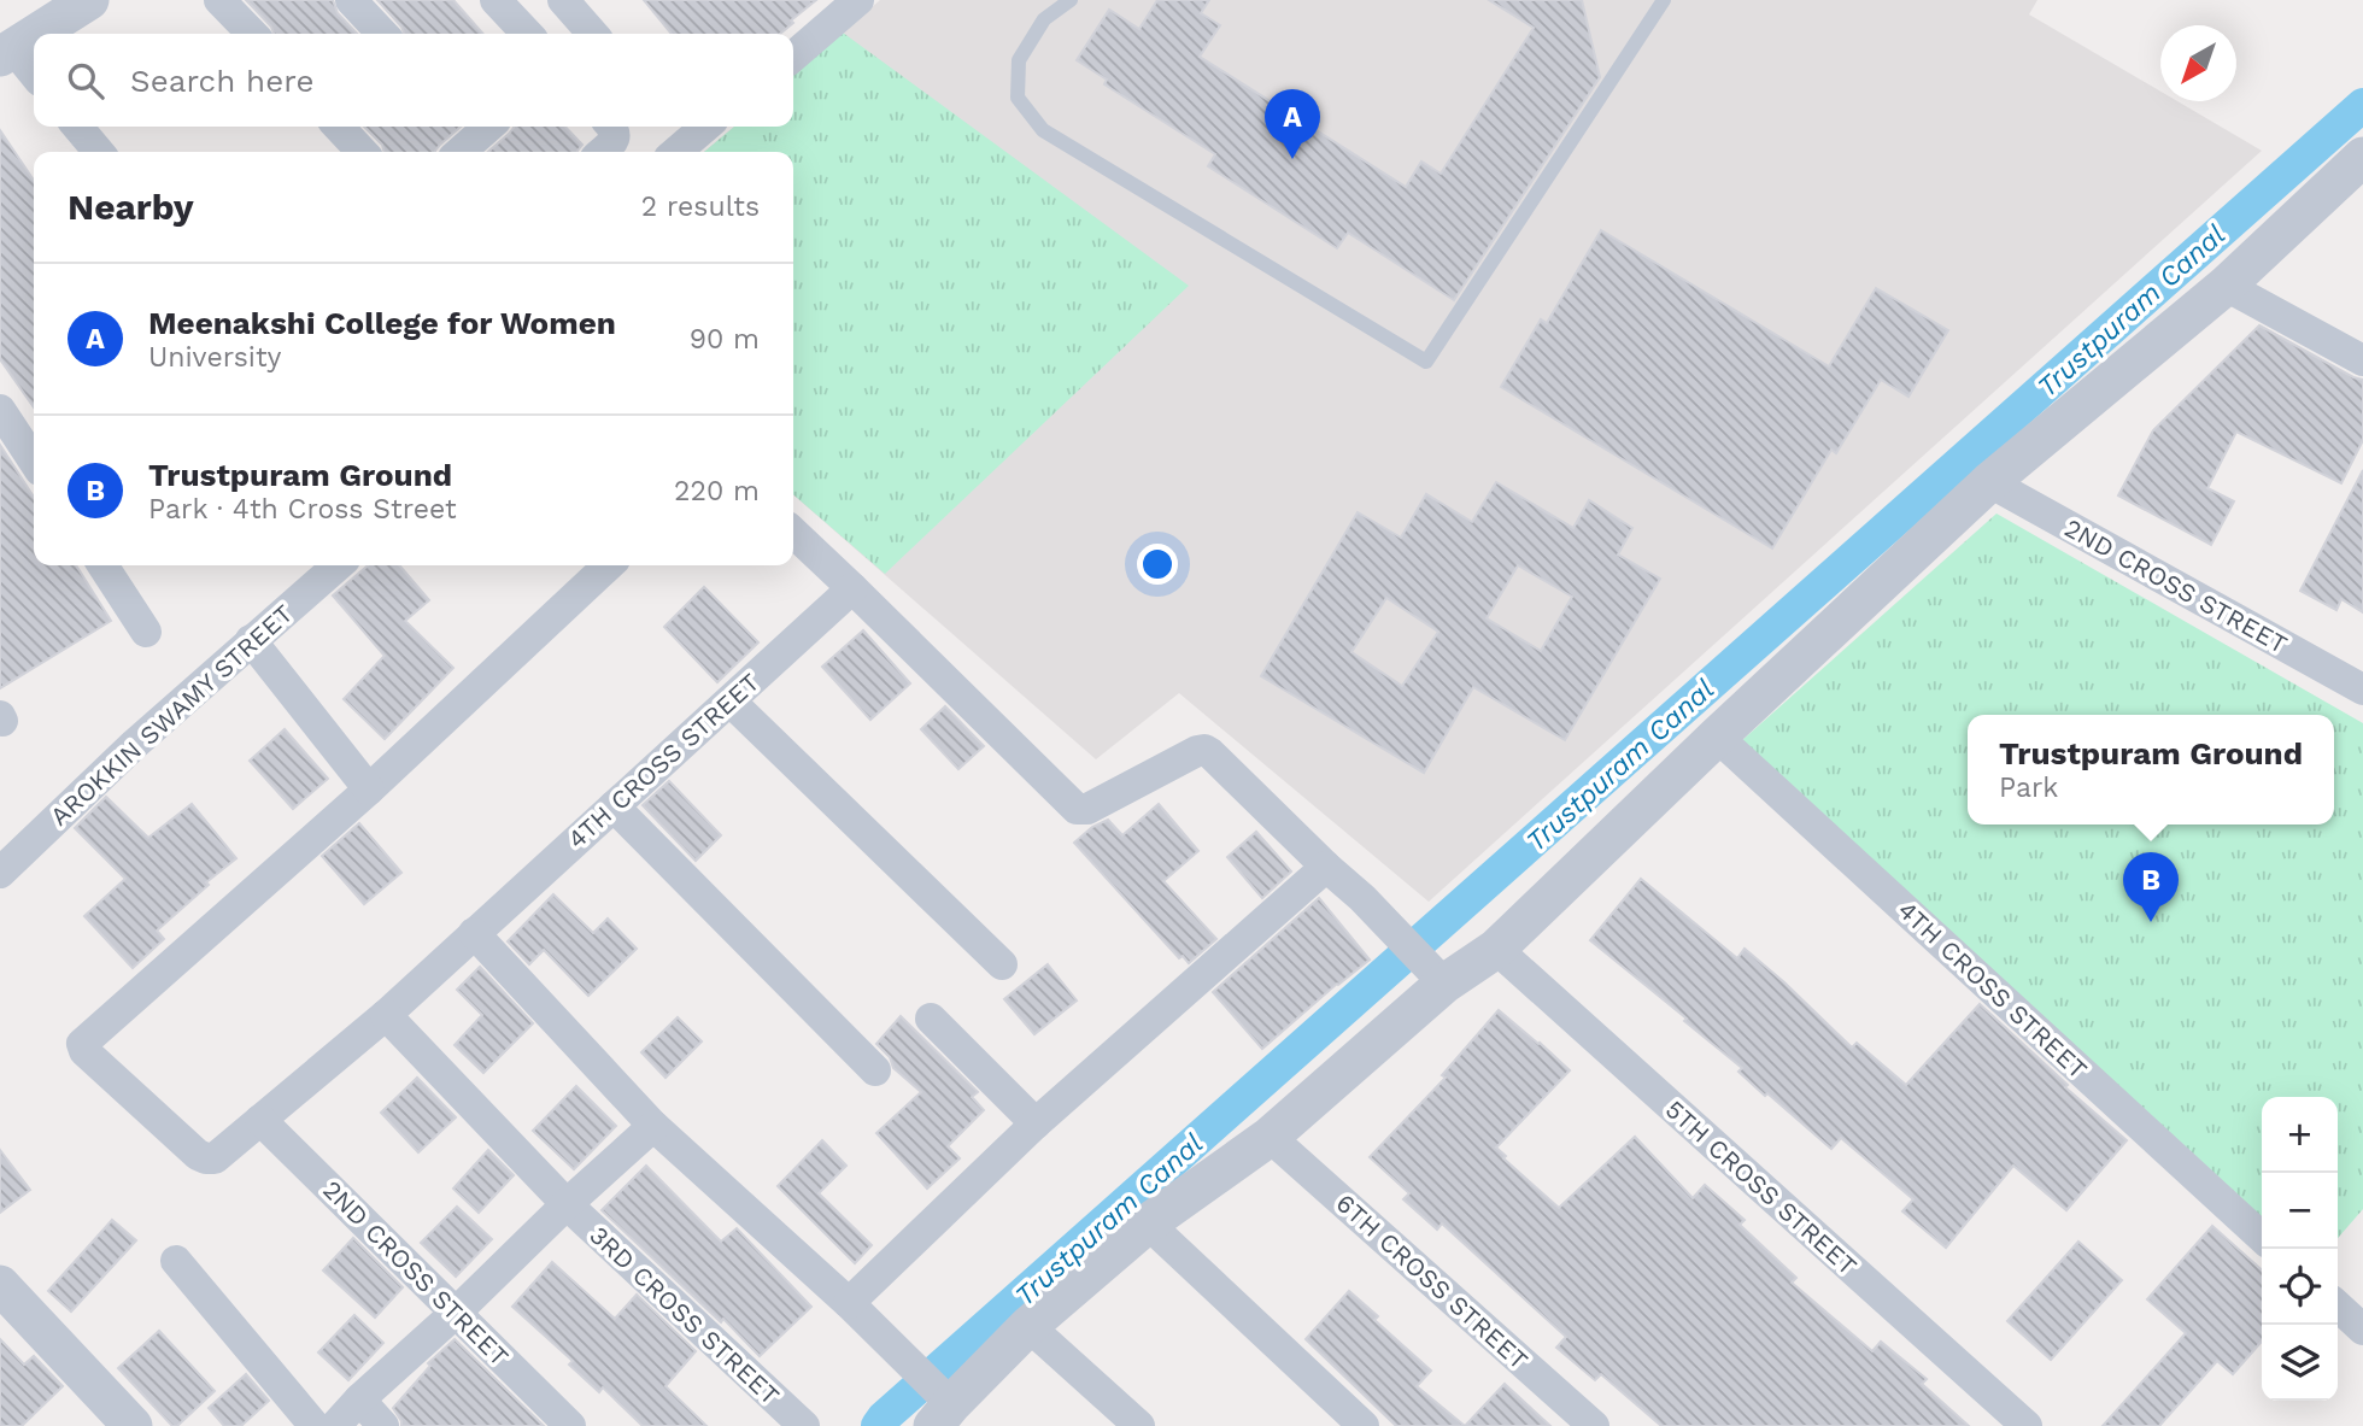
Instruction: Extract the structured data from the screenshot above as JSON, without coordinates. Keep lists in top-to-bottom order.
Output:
{
  "streets": {
    "street": [
      "2ND CROSS STREET",
      "AROKKIN SWAMY STREET",
      "4TH CROSS STREET",
      "5TH CROSS STREET",
      "6TH CROSS STREET",
      "3RD CROSS STREET"
    ]
  },
  "crossings": [
    ["2ND CROSS STREET", "4TH CROSS STREET"],
    ["4TH CROSS STREET", "3RD CROSS STREET"]
  ],
  "water": ["Trustpuram Canal"],
  "north": "bottom left",
  "page": {
    "search": "Search here",
    "pins": ["A", "B"],
    "heading": ["Nearby", "2 results"],
    "list": [
      {
        "mark": "A",
        "name": "Meenakshi College for Women",
        "note": "University",
        "value": "90 m"
      },
      {
        "mark": "B",
        "name": "Trustpuram Ground",
        "note": "Park · 4th Cross Street",
        "value": "220 m"
      }
    ],
    "popup": ["Trustpuram Ground", "Park"],
    "map_buttons": ["+", "−"]
  }
}
